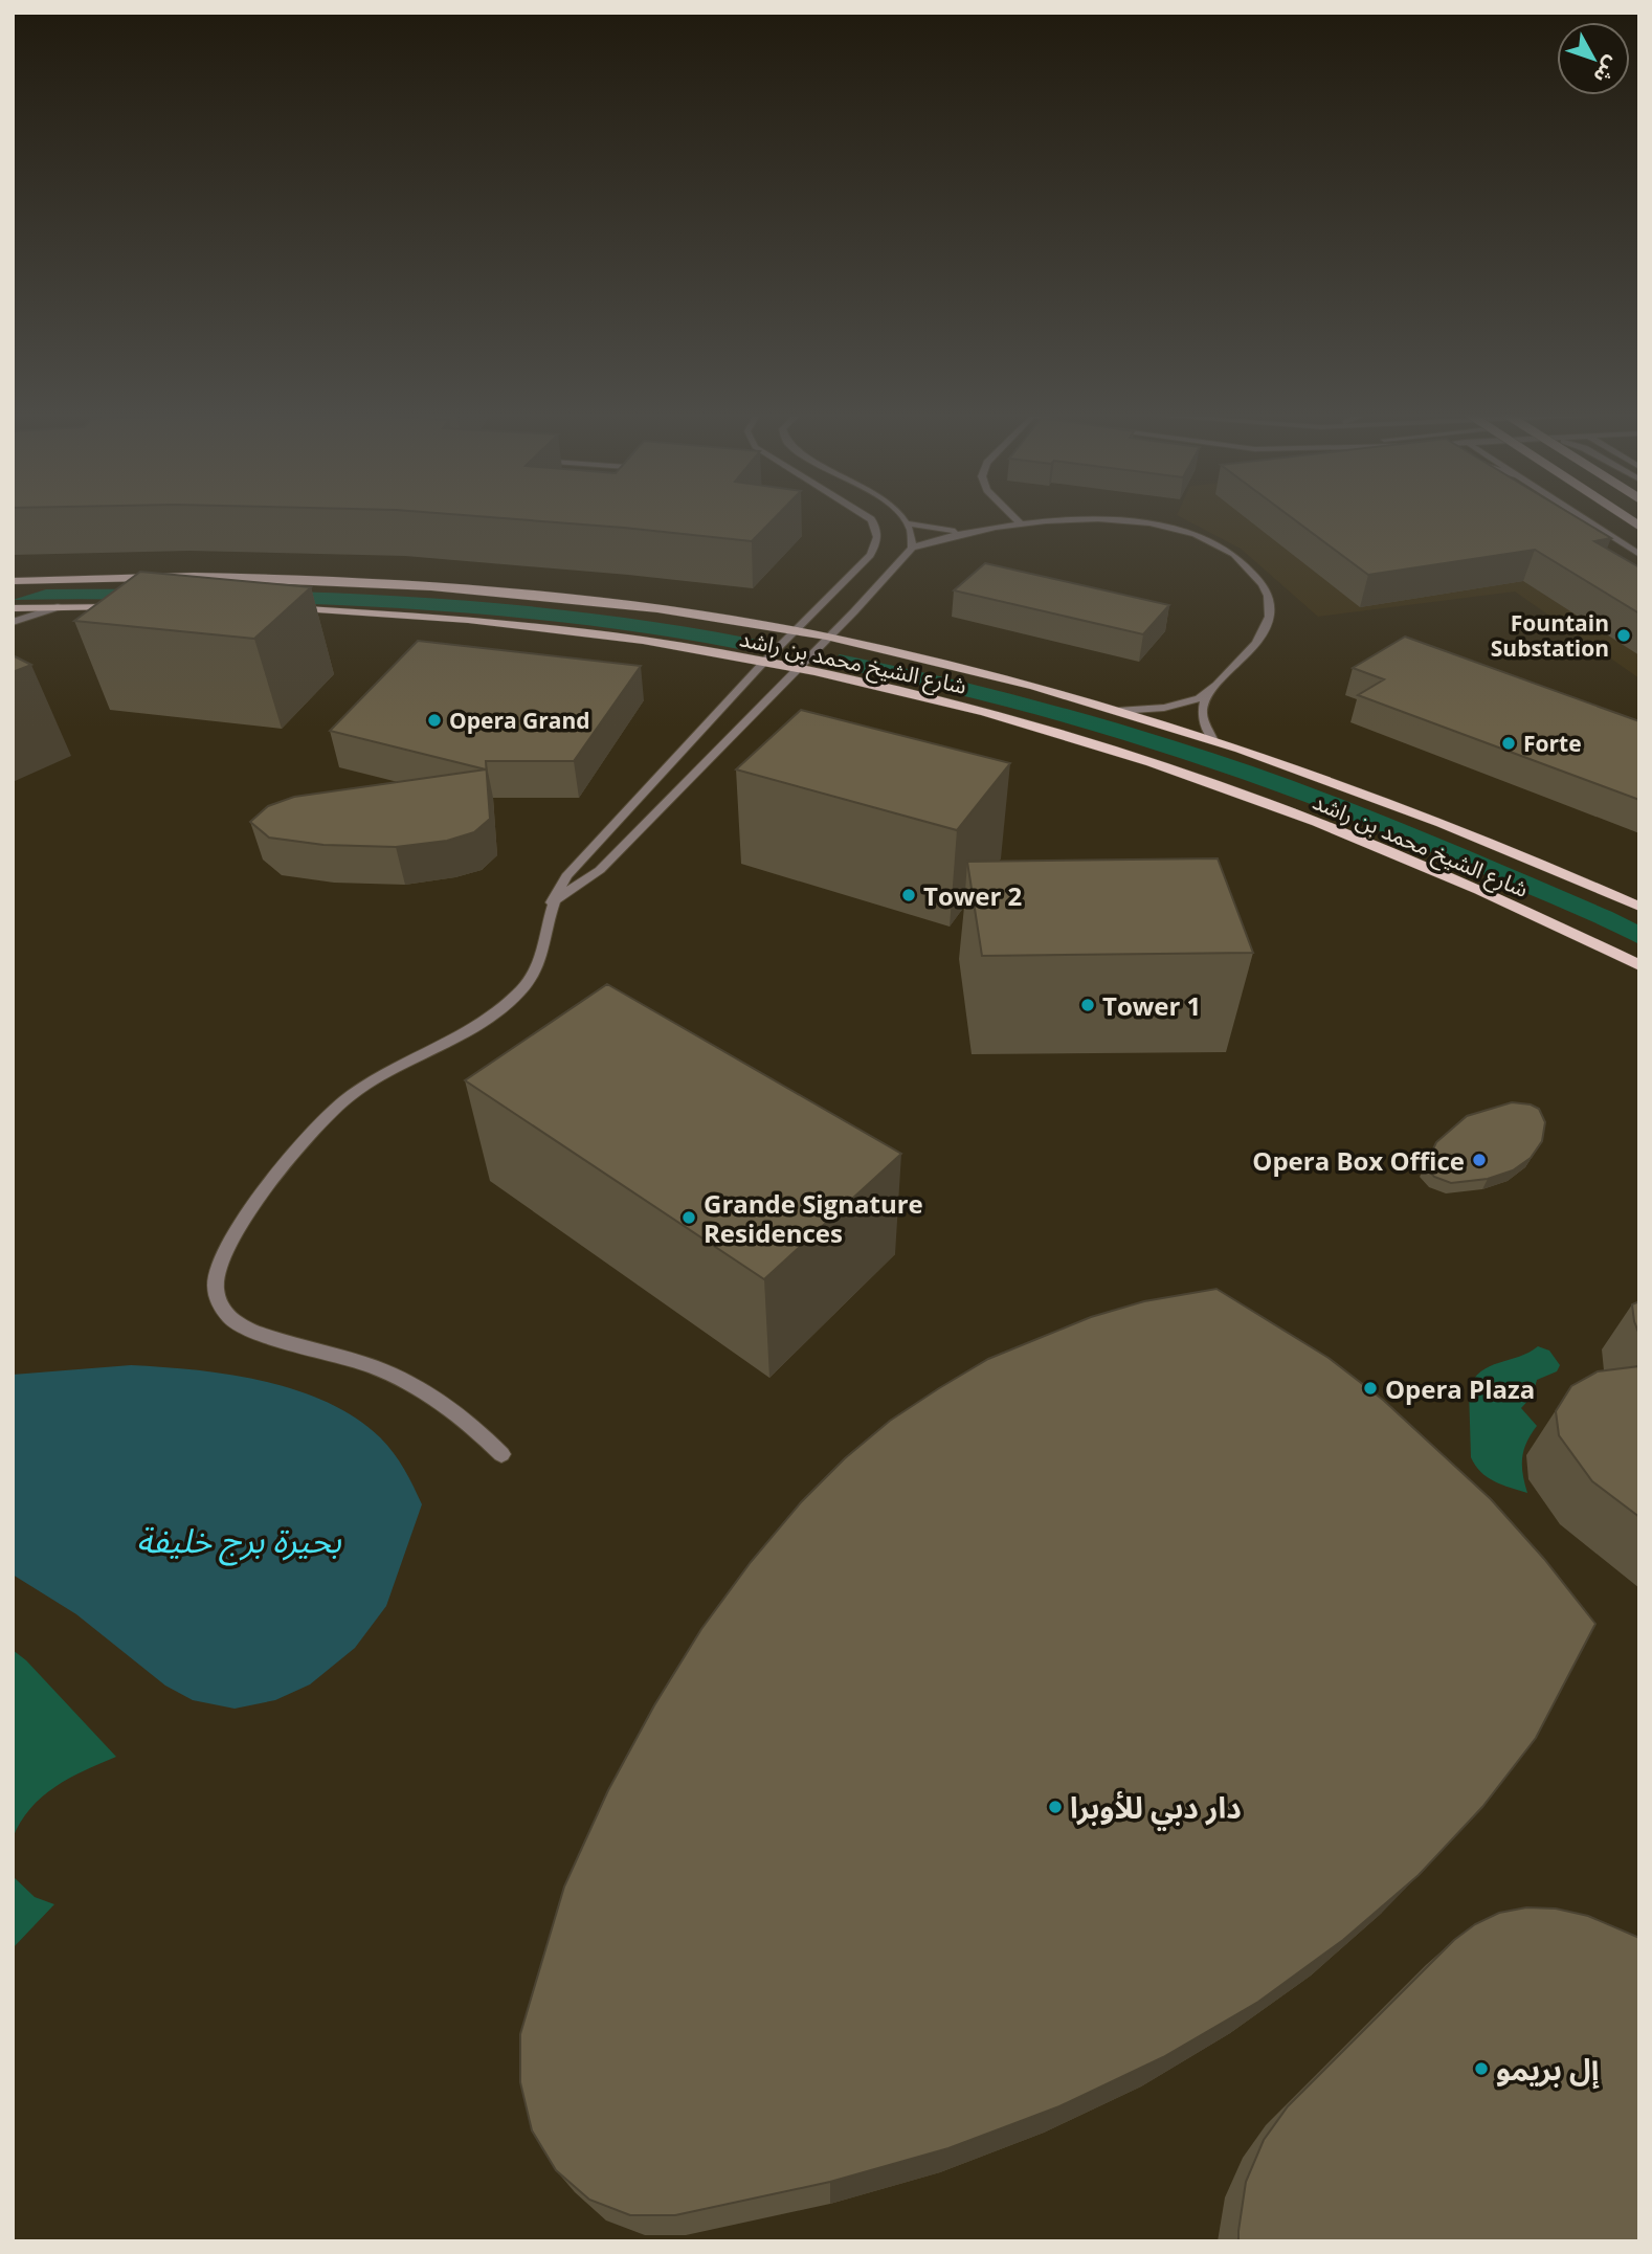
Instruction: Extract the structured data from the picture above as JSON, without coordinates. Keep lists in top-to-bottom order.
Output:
{
  "streets": {
    "main road": ["شارع الشيخ محمد بن راشد"]
  },
  "water": ["بحيرة برج خليفة"],
  "places": [
    "Fountain Substation",
    "Opera Grand",
    "Forte",
    "Tower 2",
    "Tower 1",
    "Opera Box Office",
    "Grande Signature Residences",
    "Opera Plaza",
    "دار دبي للأوبرا",
    "إل بريمو"
  ],
  "north": "bottom right"
}
